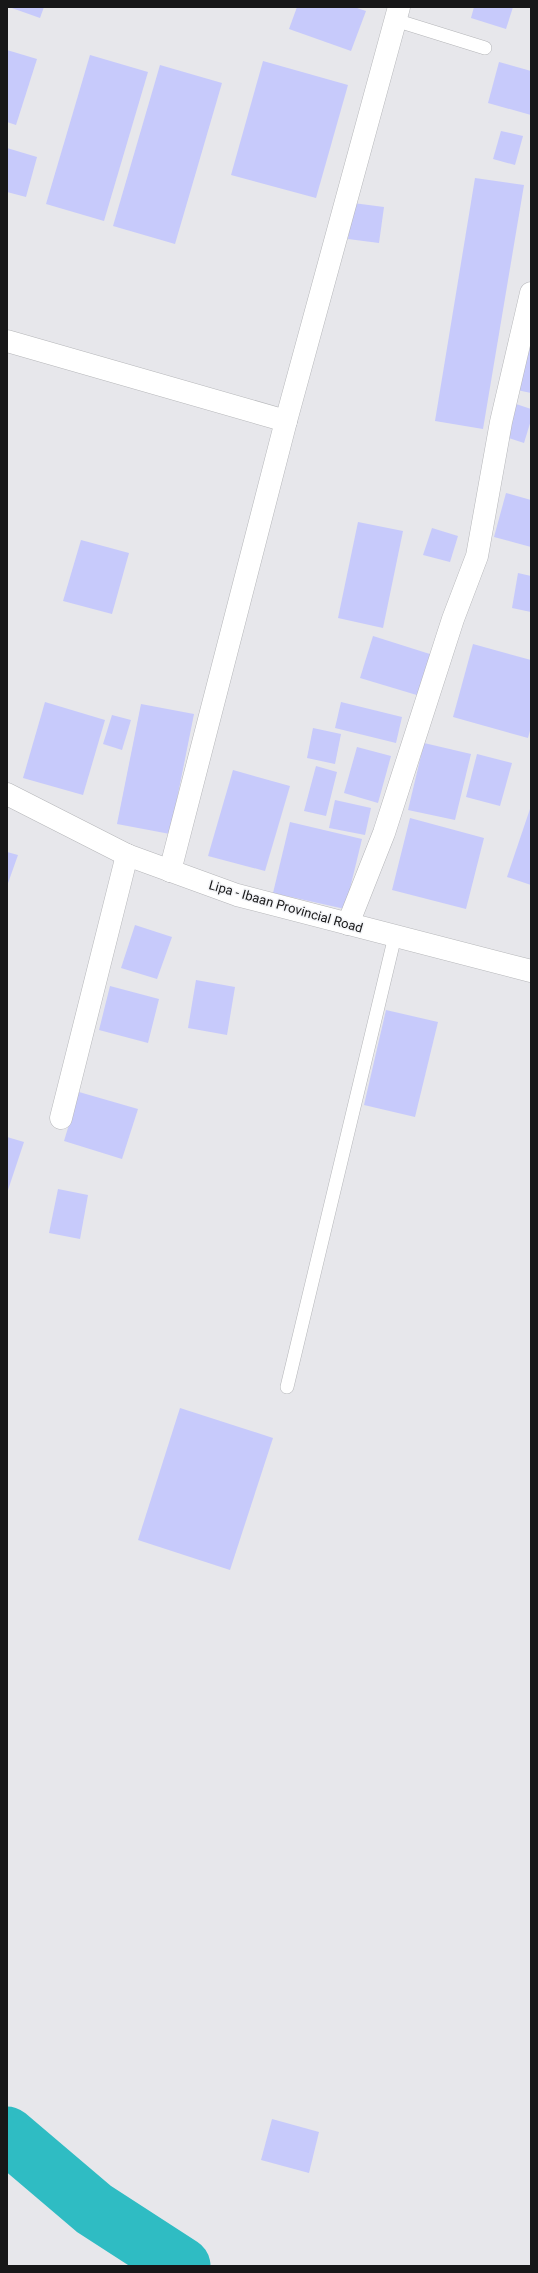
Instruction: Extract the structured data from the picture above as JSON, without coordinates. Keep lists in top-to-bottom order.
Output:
{
  "streets": {
    "street": ["Lipa - Ibaan Provincial Road"]
  }
}
